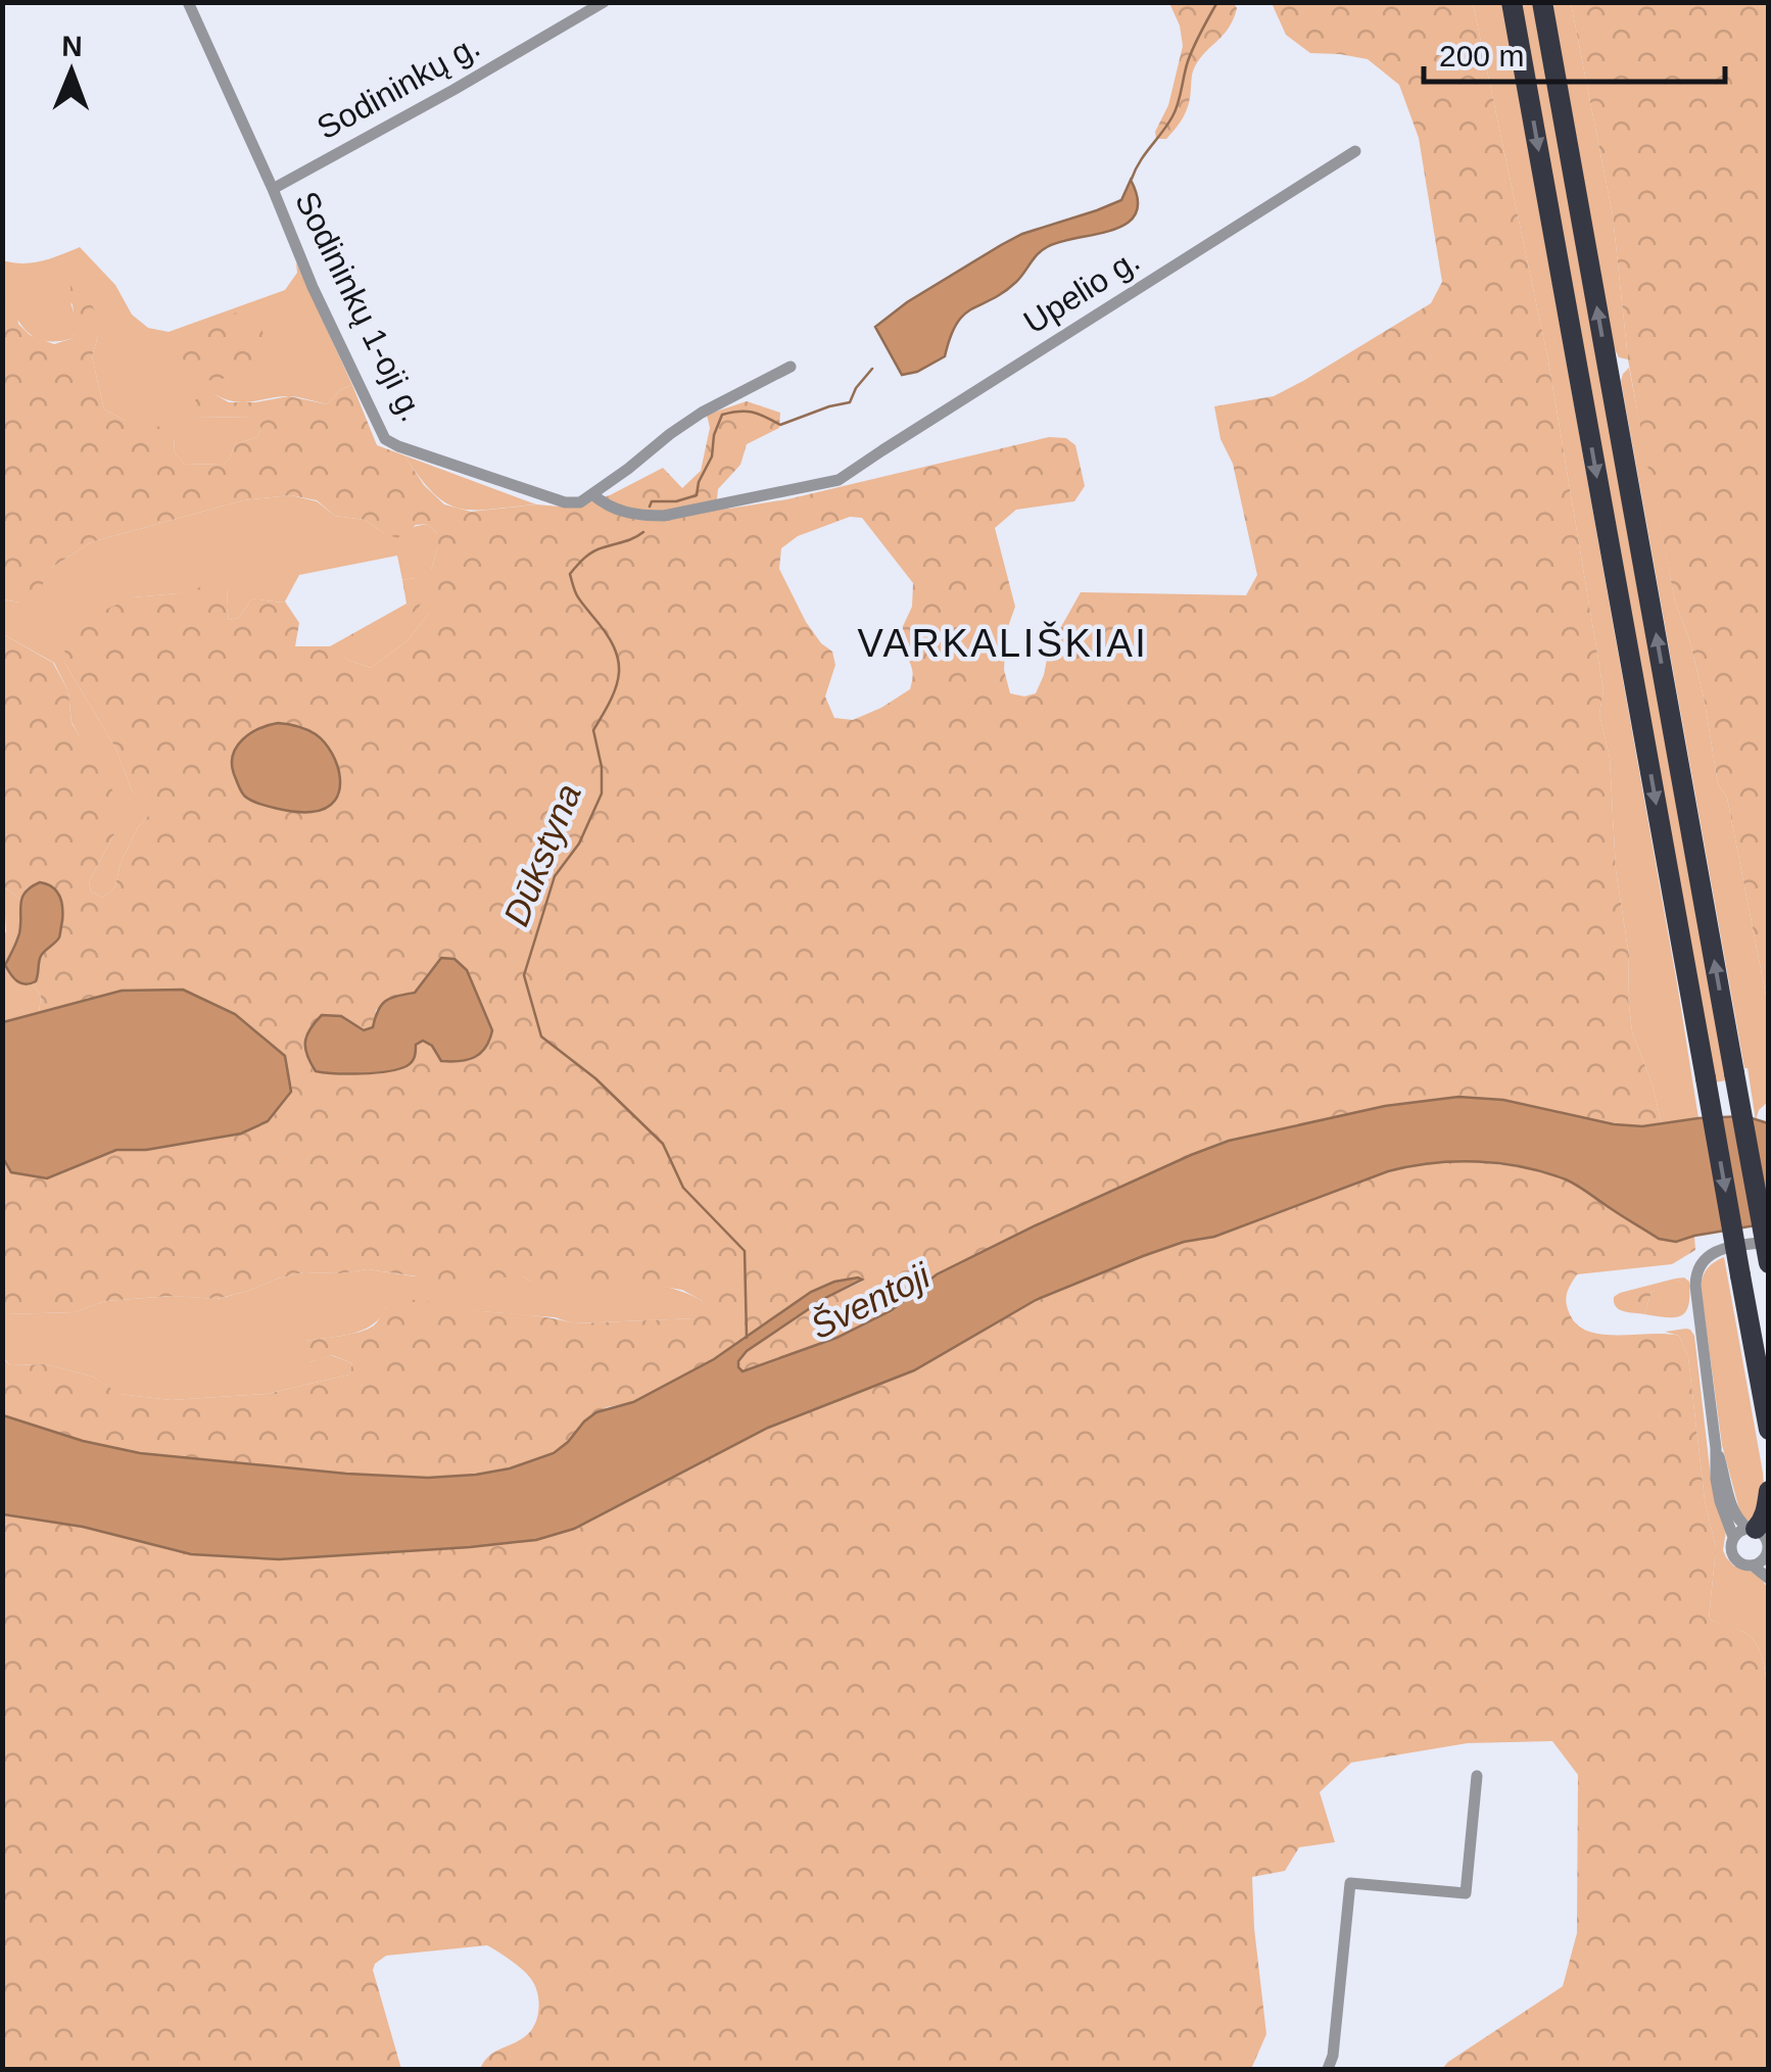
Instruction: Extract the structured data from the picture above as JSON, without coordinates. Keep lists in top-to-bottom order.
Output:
{
  "streets": {
    "street": ["Sodininkų g.", "Upelio g.", "Sodininkų 1-oji g."]
  },
  "crossings": [
    ["Sodininkų g.", "Sodininkų 1-oji g."],
    ["Upelio g.", "Sodininkų 1-oji g."]
  ],
  "districts": ["VARKALIŠKIAI"],
  "water": ["Dūkstyna", "Šventoji"],
  "scale_bar": "200 m",
  "north": "top"
}
